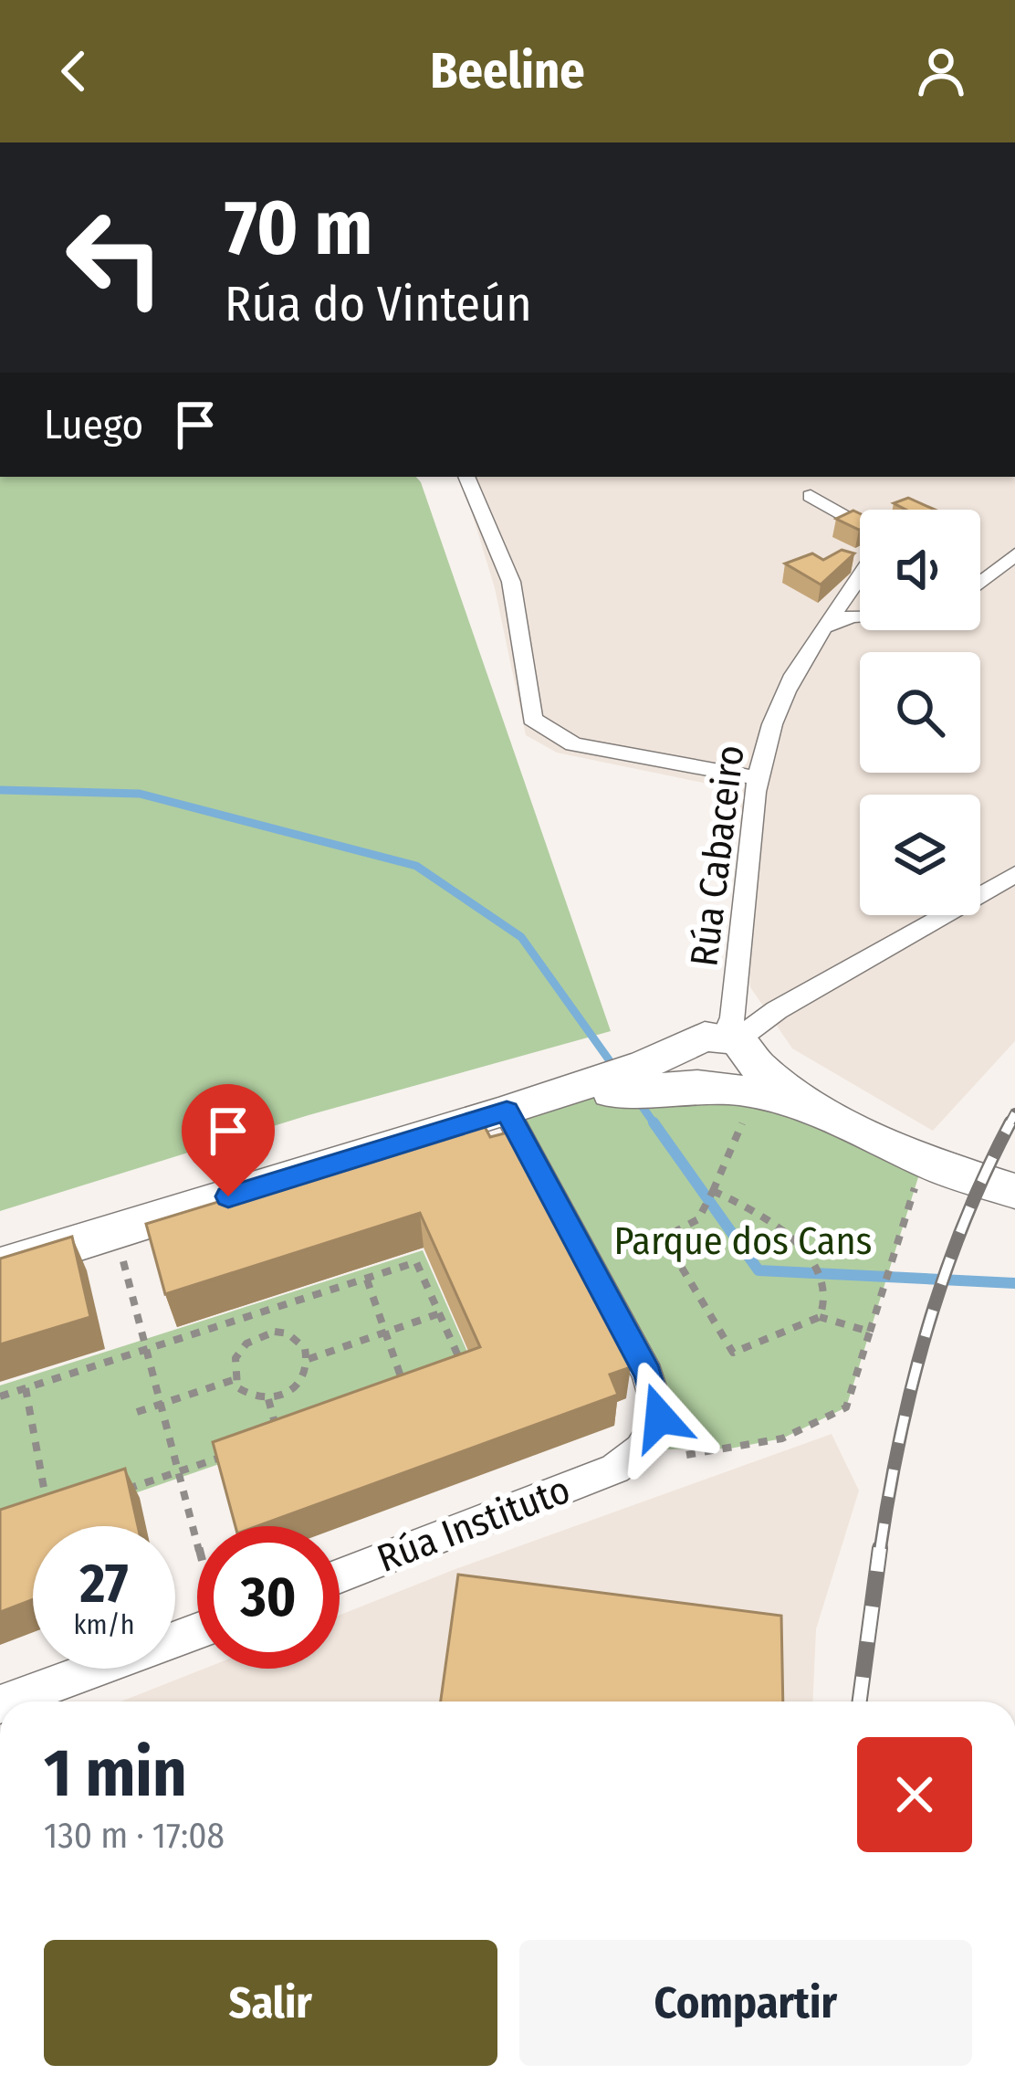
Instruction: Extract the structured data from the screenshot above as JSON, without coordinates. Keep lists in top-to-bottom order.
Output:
{
  "streets": {
    "street": ["Rúa Cabaceiro", "Rúa Instituto"]
  },
  "parks": ["Parque dos Cans"],
  "page": {
    "header": "Beeline",
    "turn": ["70 m", "Rúa do Vinteún"],
    "then": "Luego",
    "speed": "27 km/h",
    "limit": "30",
    "heading": ["1 min", "130 m · 17:08"],
    "buttons": ["Salir", "Compartir"]
  }
}
